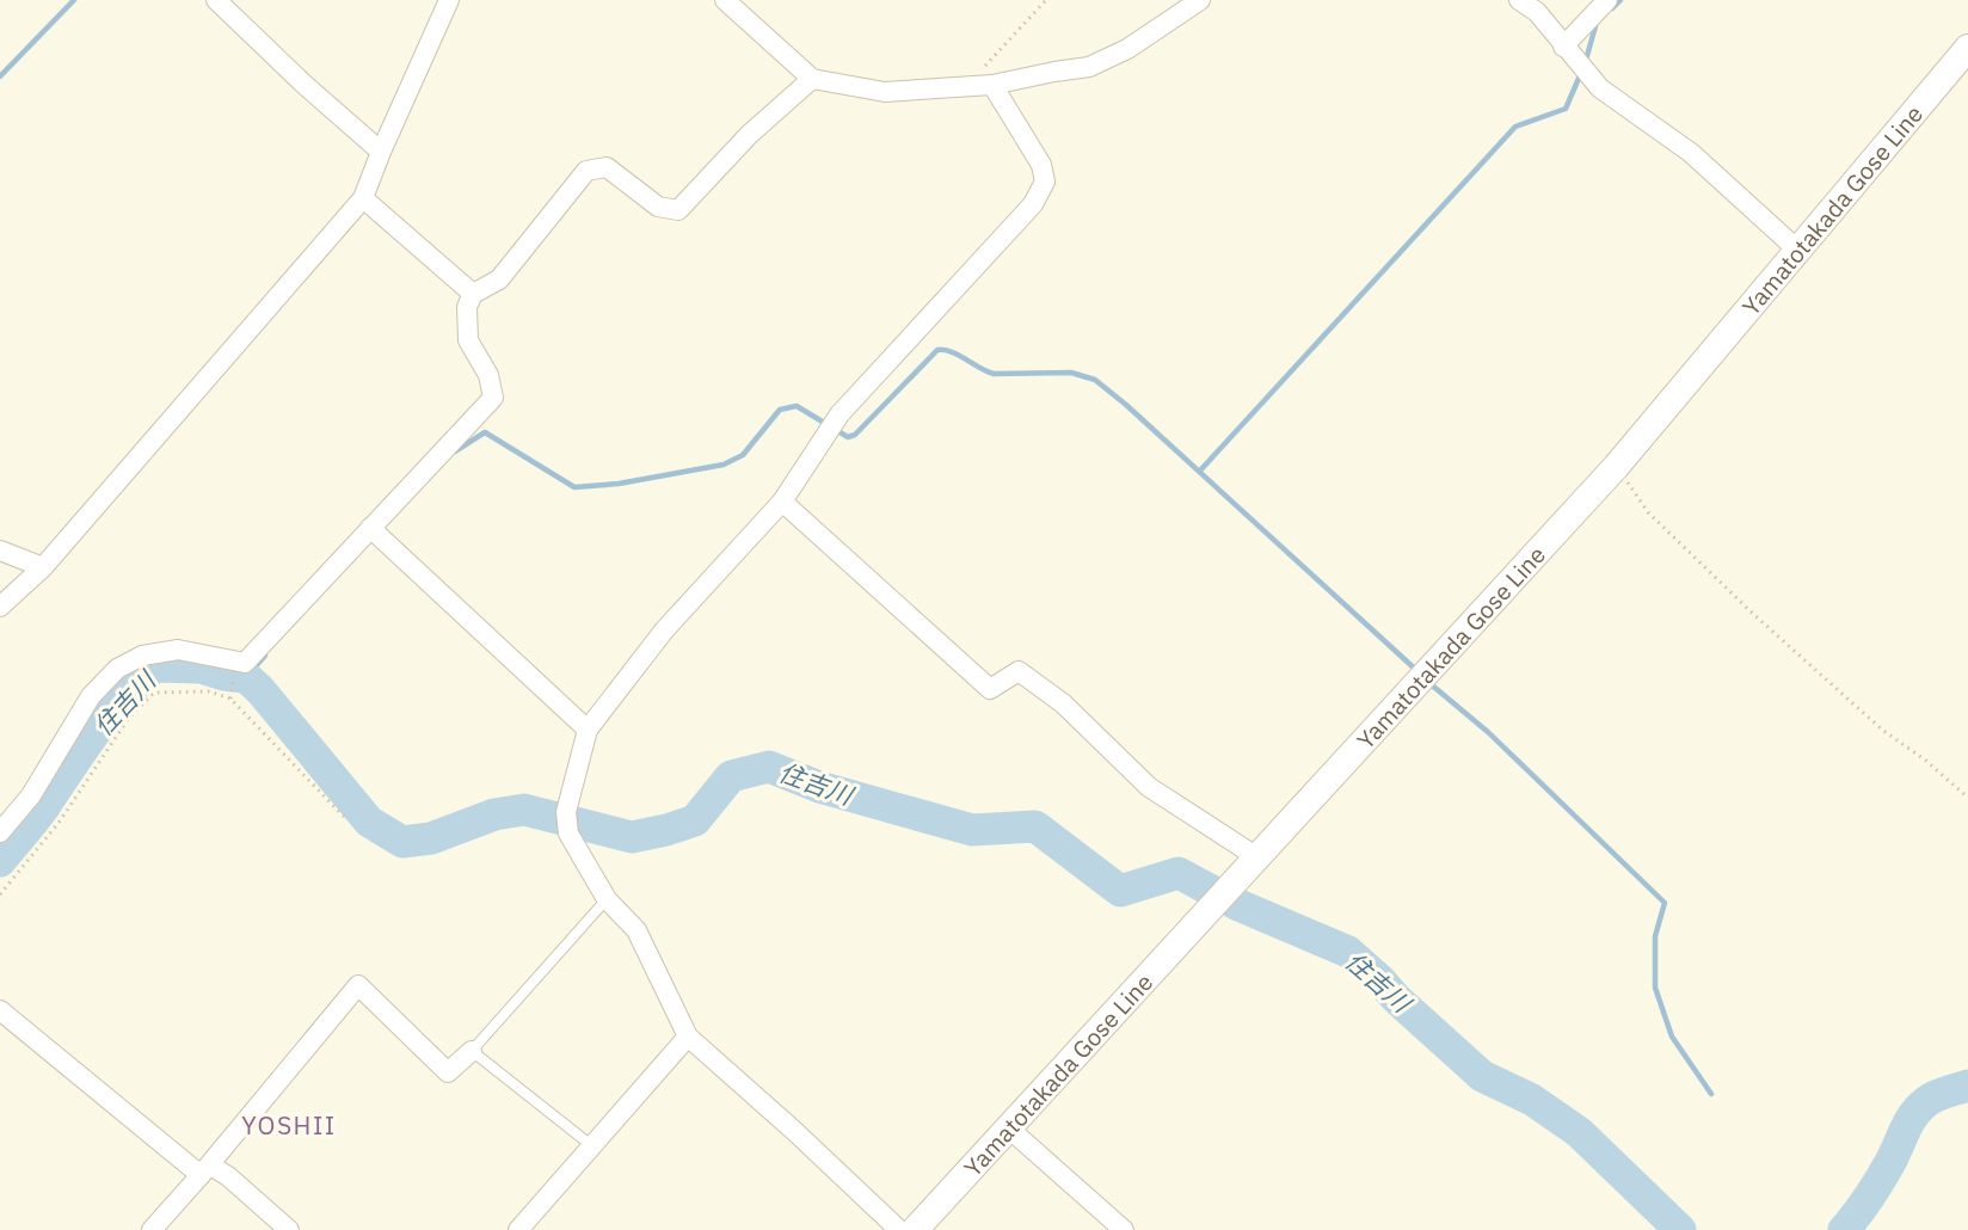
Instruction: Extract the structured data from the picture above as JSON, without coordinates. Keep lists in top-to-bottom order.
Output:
{
  "streets": {
    "main road": ["Yamatotakada Gose Line"]
  },
  "districts": ["YOSHII"],
  "water": ["住吉川"]
}
